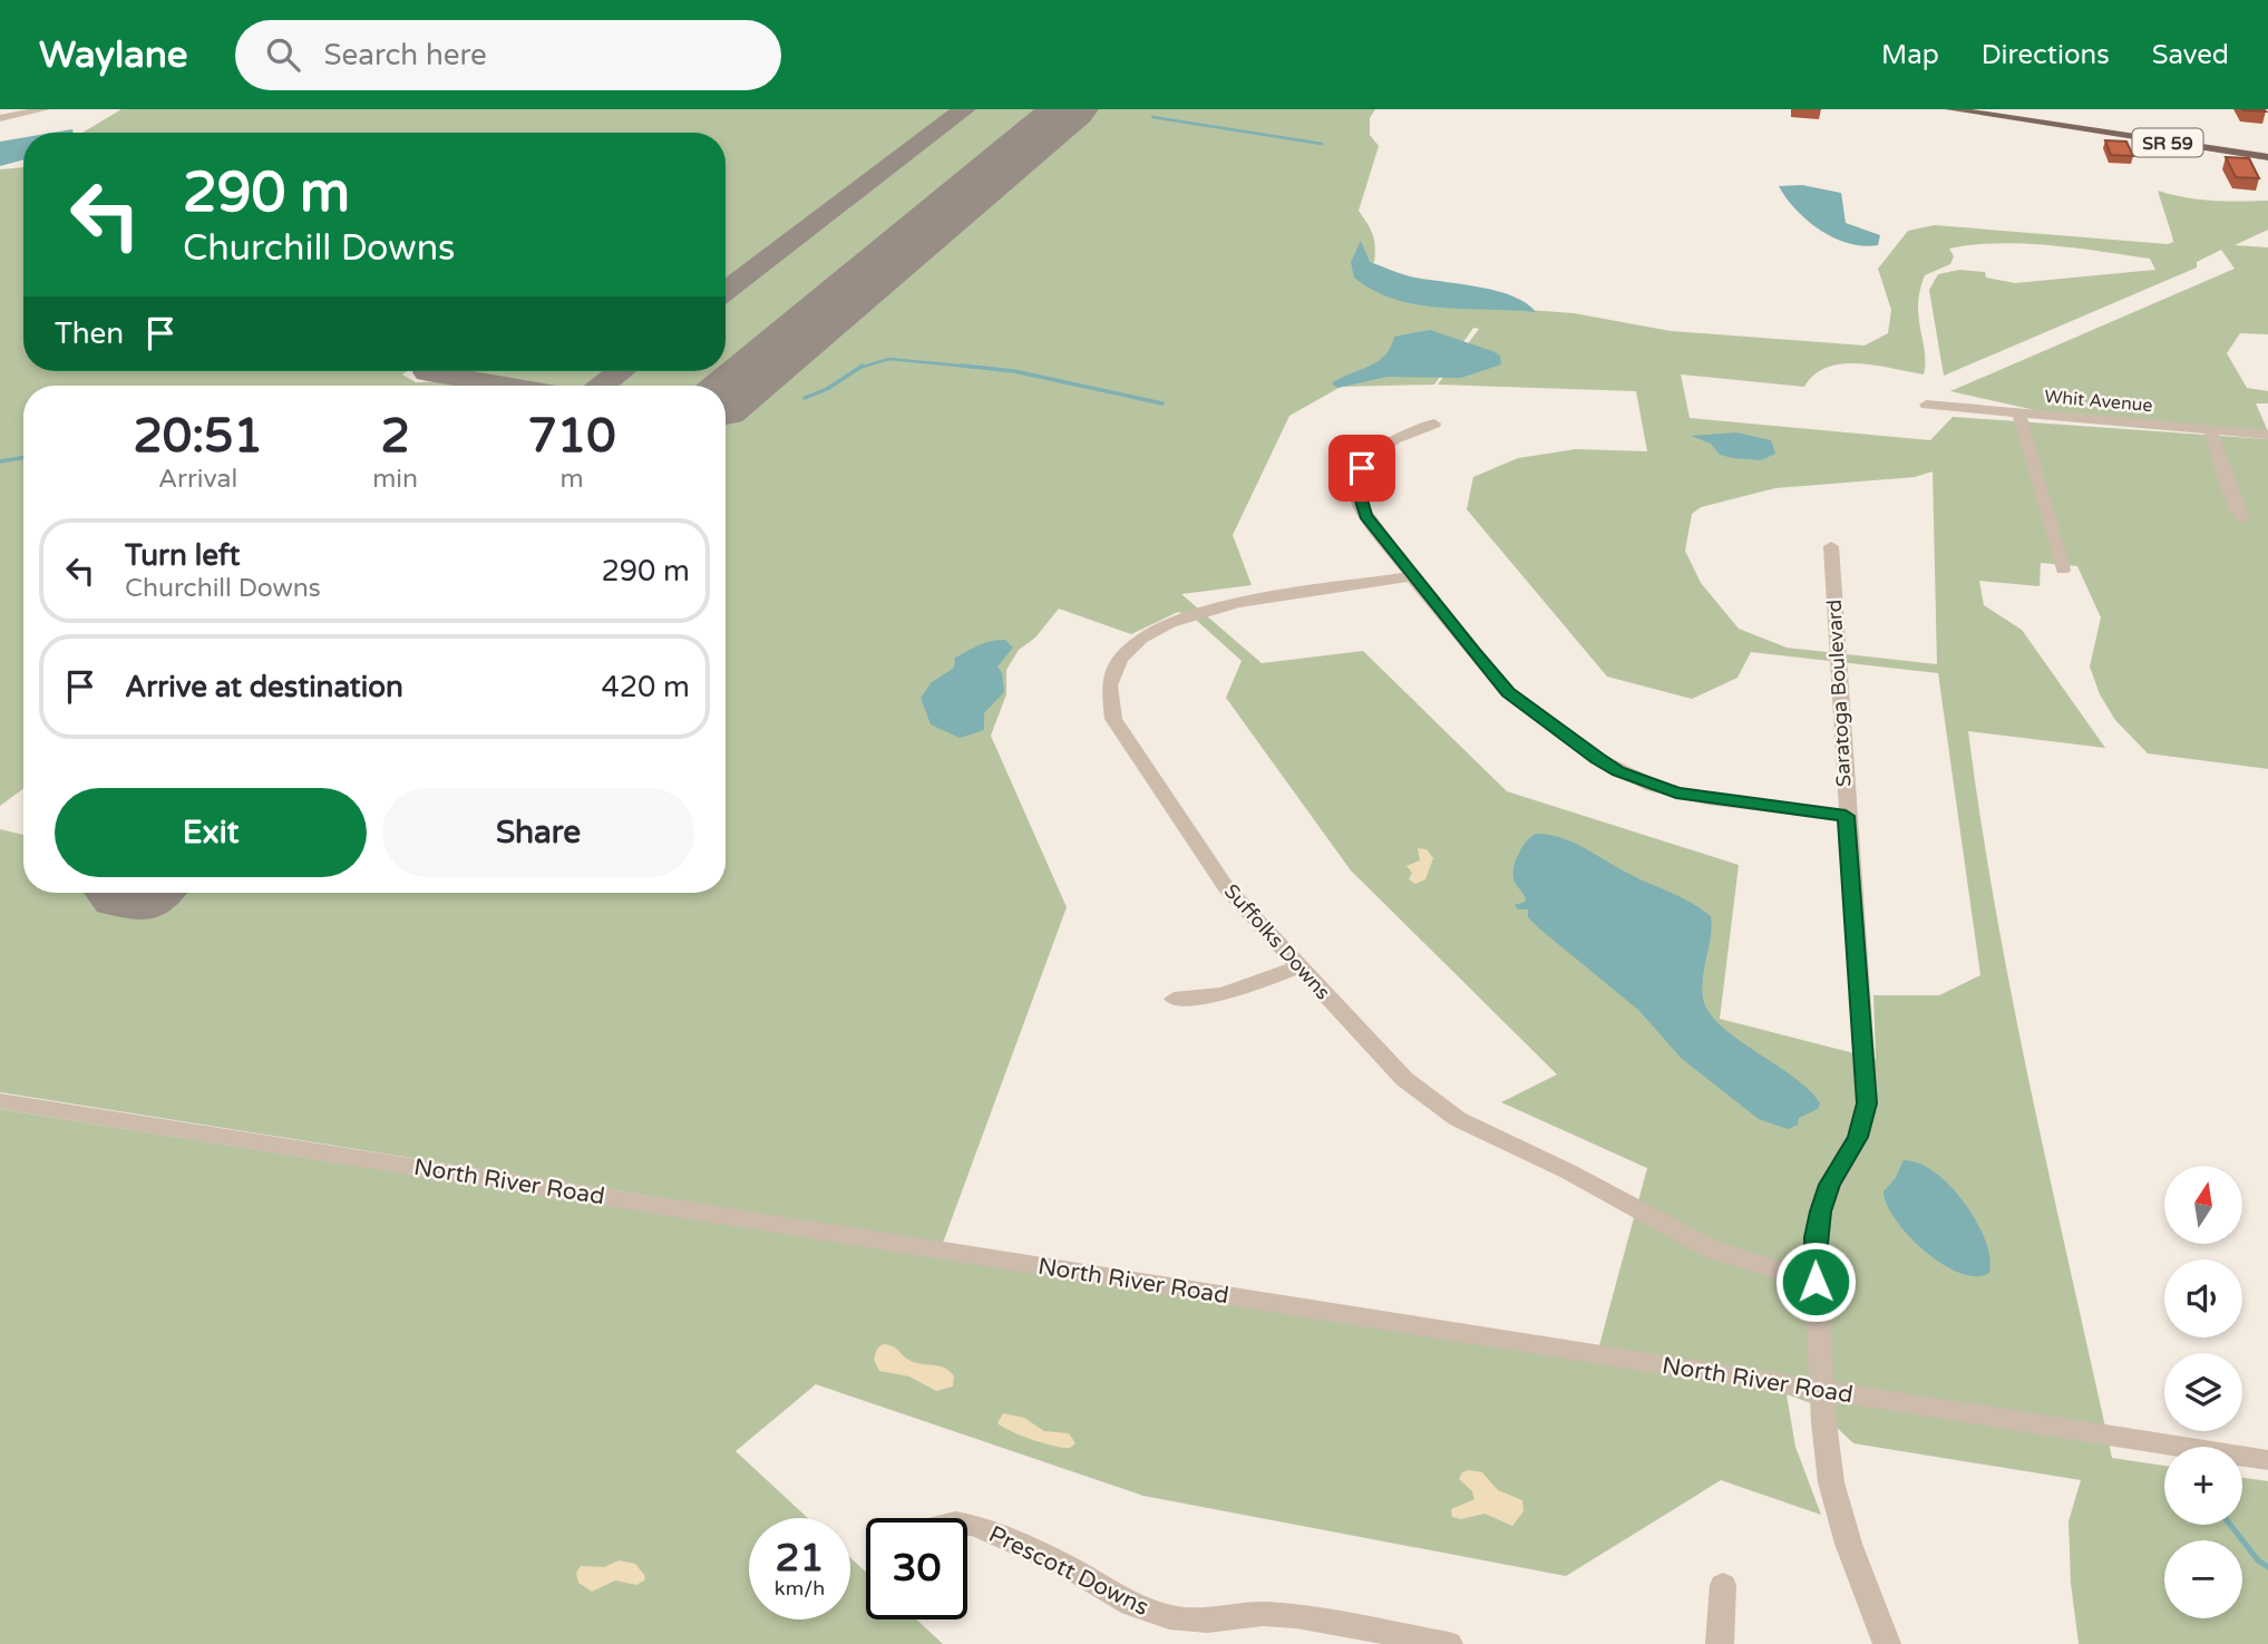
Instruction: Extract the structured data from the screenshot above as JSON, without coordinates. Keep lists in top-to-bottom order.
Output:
{
  "streets": {
    "main road": ["SR 59"],
    "street": [
      "Whit Avenue",
      "Saratoga Boulevard",
      "Suffolks Downs",
      "North River Road",
      "Prescott Downs"
    ]
  },
  "crossings": [
    ["Saratoga Boulevard", "Suffolks Downs"],
    ["Saratoga Boulevard", "North River Road"]
  ],
  "north": "top",
  "page": {
    "header": "Waylane",
    "search": "Search here",
    "nav": ["Map", "Directions", "Saved"],
    "turn": ["290 m", "Churchill Downs"],
    "then": "Then",
    "eta": [
      "20:51",
      "Arrival",
      "2",
      "min",
      "710",
      "m"
    ],
    "list": [
      {
        "name": "Turn left",
        "note": "Churchill Downs",
        "value": "290 m"
      },
      {
        "name": "Arrive at destination",
        "value": "420 m"
      }
    ],
    "buttons": ["Exit", "Share"],
    "map_buttons": ["+", "−"],
    "speed": "21 km/h",
    "limit": "30"
  }
}
